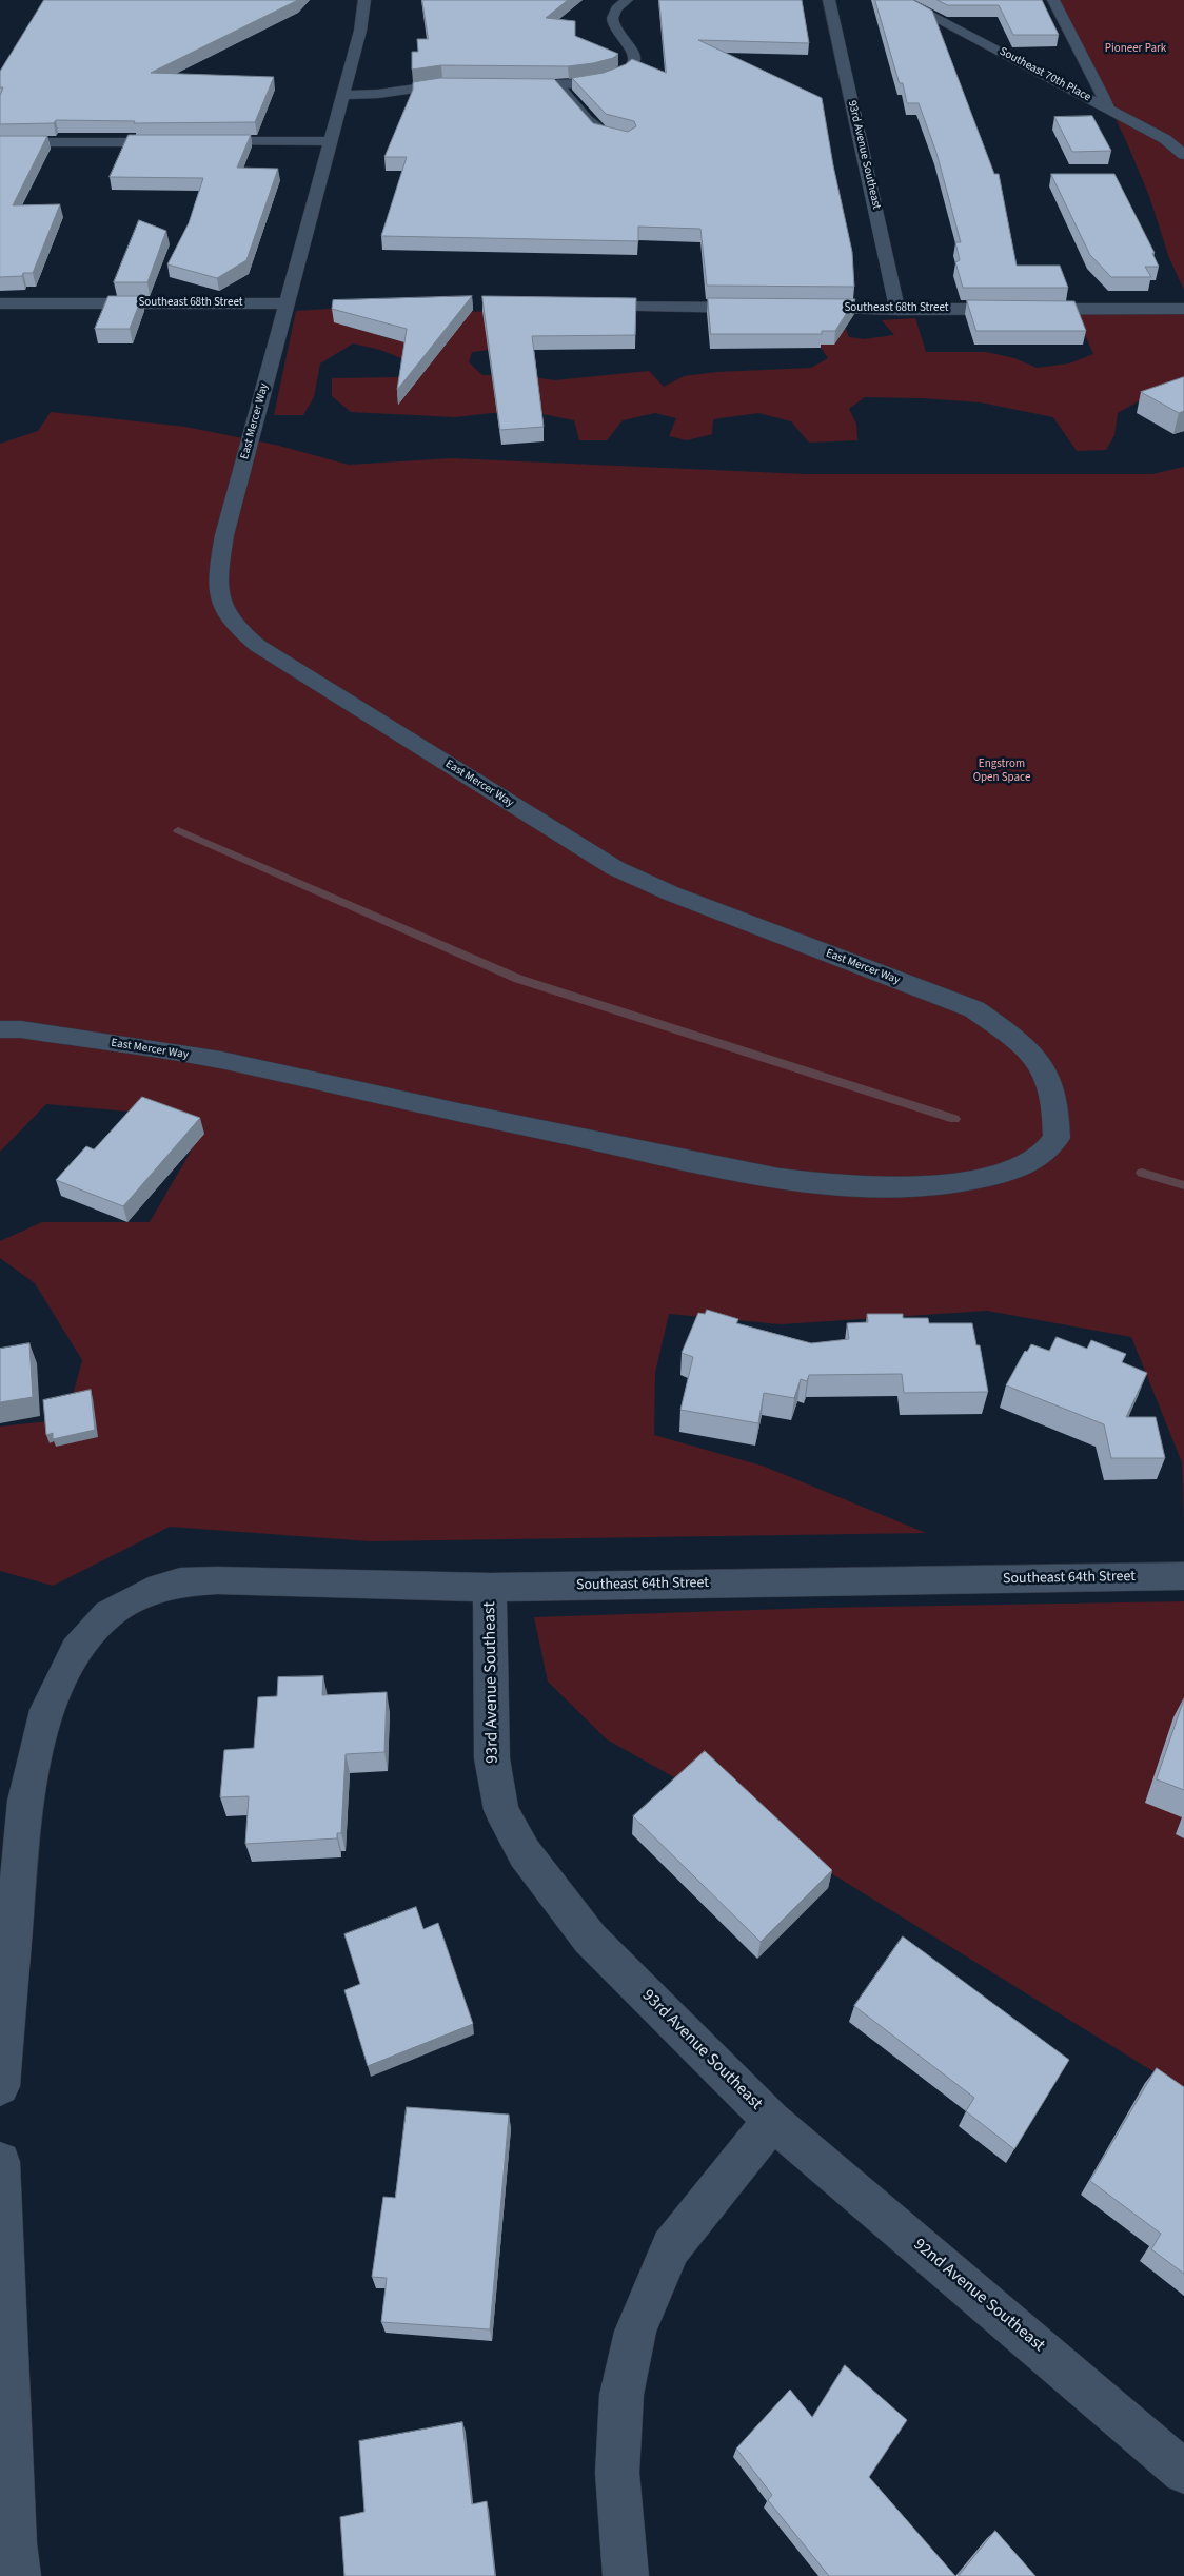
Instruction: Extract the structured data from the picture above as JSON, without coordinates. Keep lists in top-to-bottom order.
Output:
{
  "streets": {
    "street": [
      "Southeast 70th Place",
      "93rd Avenue Southeast",
      "Southeast 68th Street",
      "East Mercer Way",
      "Southeast 64th Street",
      "92nd Avenue Southeast"
    ]
  },
  "crossings": [
    ["93rd Avenue Southeast", "Southeast 68th Street"],
    ["93rd Avenue Southeast", "Southeast 64th Street"],
    ["93rd Avenue Southeast", "92nd Avenue Southeast"],
    ["Southeast 68th Street", "East Mercer Way"]
  ],
  "parks": ["Pioneer Park", "Engstrom Open Space"]
}
